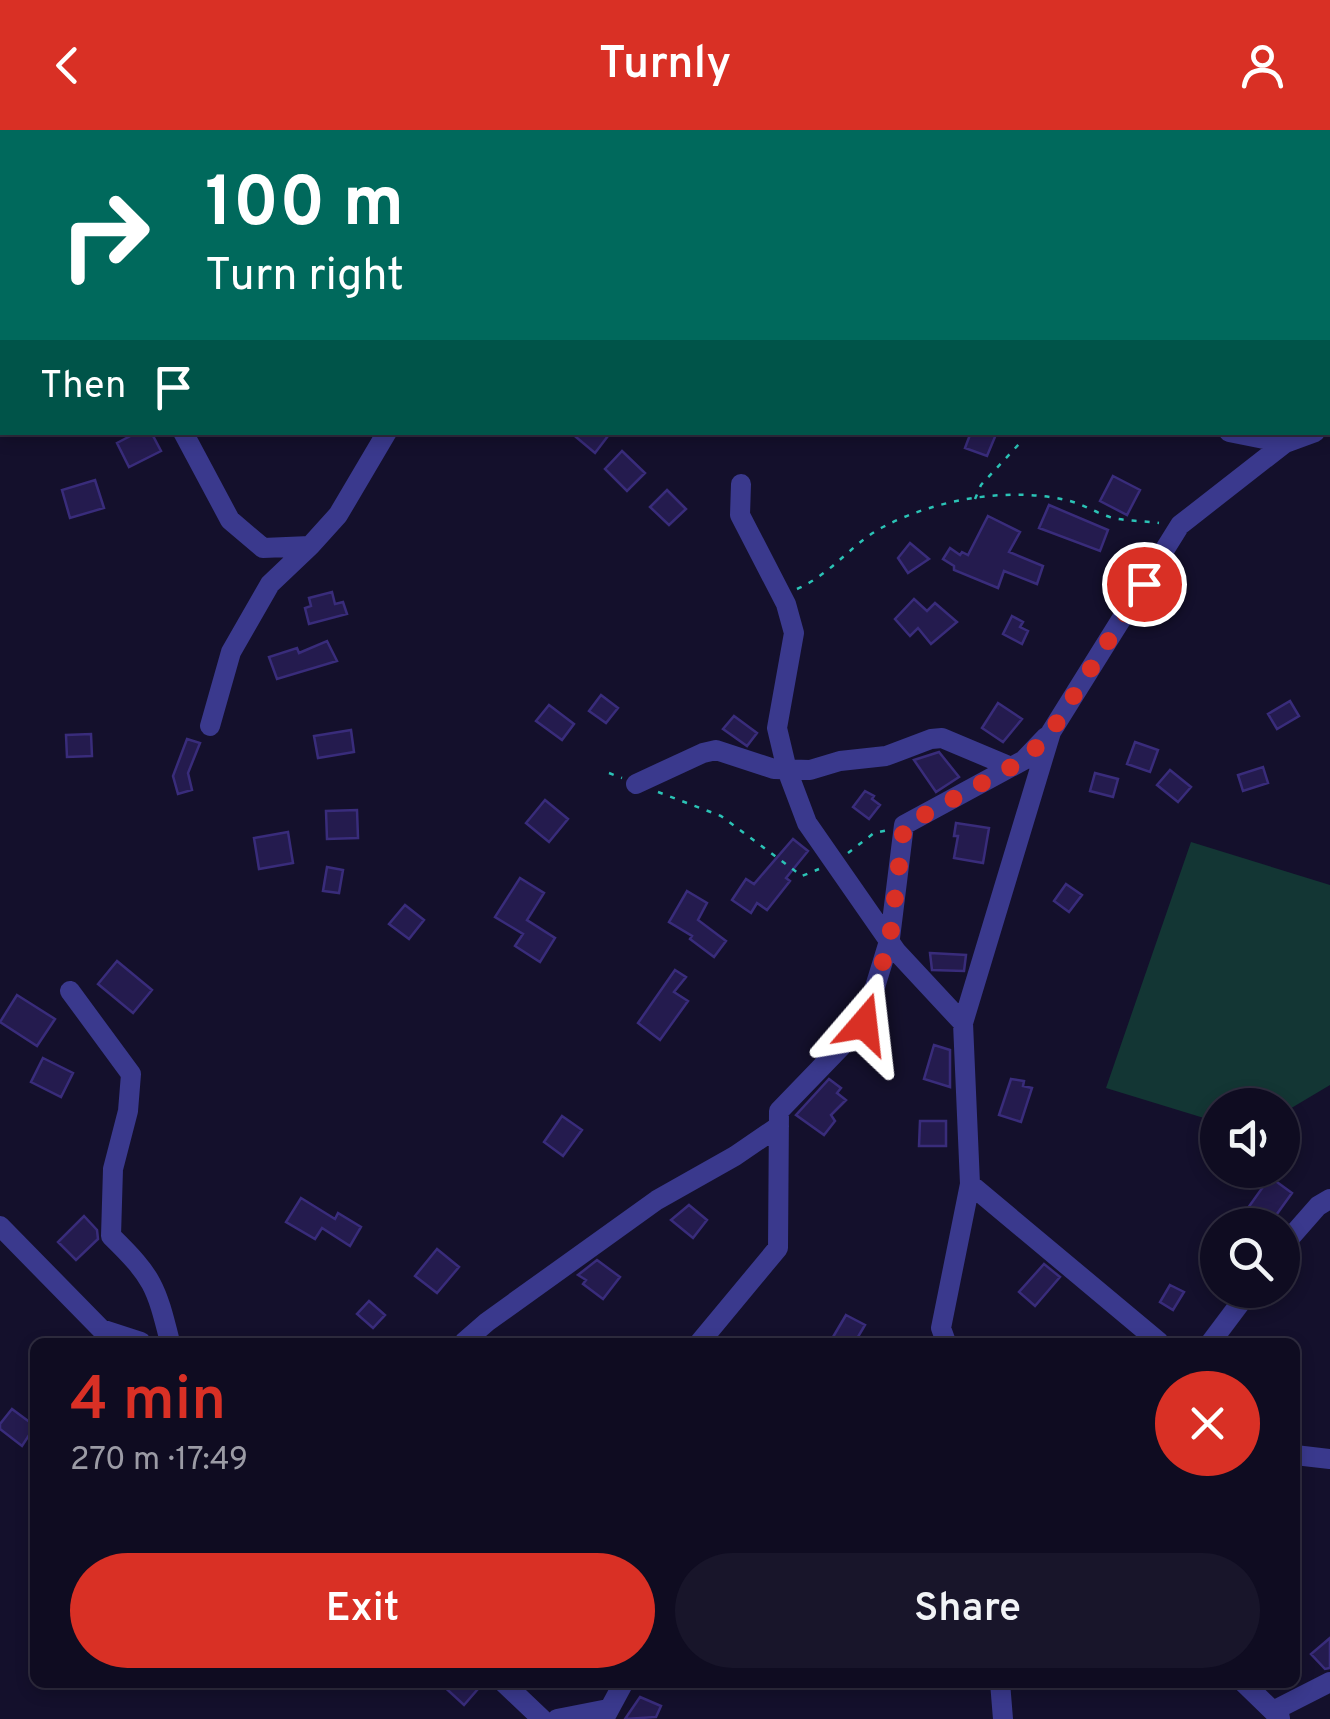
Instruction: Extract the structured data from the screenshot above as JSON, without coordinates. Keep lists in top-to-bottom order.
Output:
{
  "page": {
    "header": "Turnly",
    "turn": ["100 m", "Turn right"],
    "then": "Then",
    "heading": ["4 min", "270 m · 17:49"],
    "buttons": ["Exit", "Share"]
  }
}
